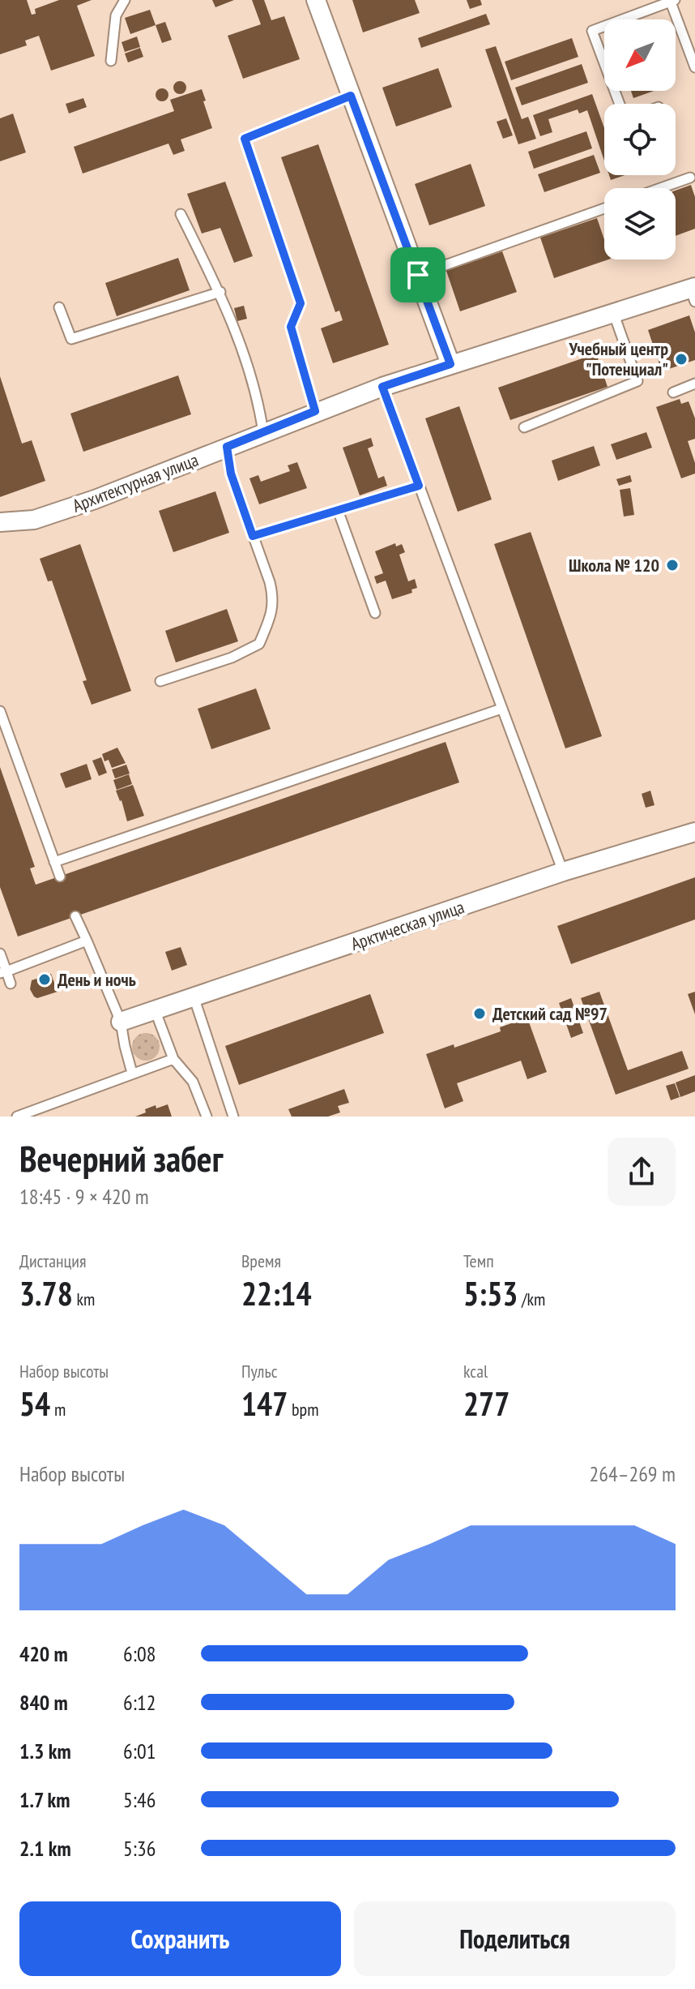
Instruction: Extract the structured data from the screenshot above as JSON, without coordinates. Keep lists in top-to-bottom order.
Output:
{
  "streets": {
    "street": ["Архитектурная улица", "Арктическая улица"]
  },
  "places": [
    "Учебный центр \"Потенциал\"",
    "Школа № 120",
    "День и ночь",
    "Детский сад №97"
  ],
  "north": "bottom left",
  "page": {
    "heading": ["Вечерний забег", "18:45 · 9 × 420 m"],
    "stats": [
      ["Дистанция", "3.78 km"],
      ["Время", "22:14"],
      ["Темп", "5:53 /km"],
      ["Набор высоты", "54 m"],
      ["Пульс", "147 bpm"],
      ["kcal", "277"]
    ],
    "chart": ["Набор высоты", "264–269 m"],
    "list": [
      {
        "name": "420 m",
        "note": "6:08"
      },
      {
        "name": "840 m",
        "note": "6:12"
      },
      {
        "name": "1.3 km",
        "note": "6:01"
      },
      {
        "name": "1.7 km",
        "note": "5:46"
      },
      {
        "name": "2.1 km",
        "note": "5:36"
      }
    ],
    "buttons": ["Сохранить", "Поделиться"]
  }
}
